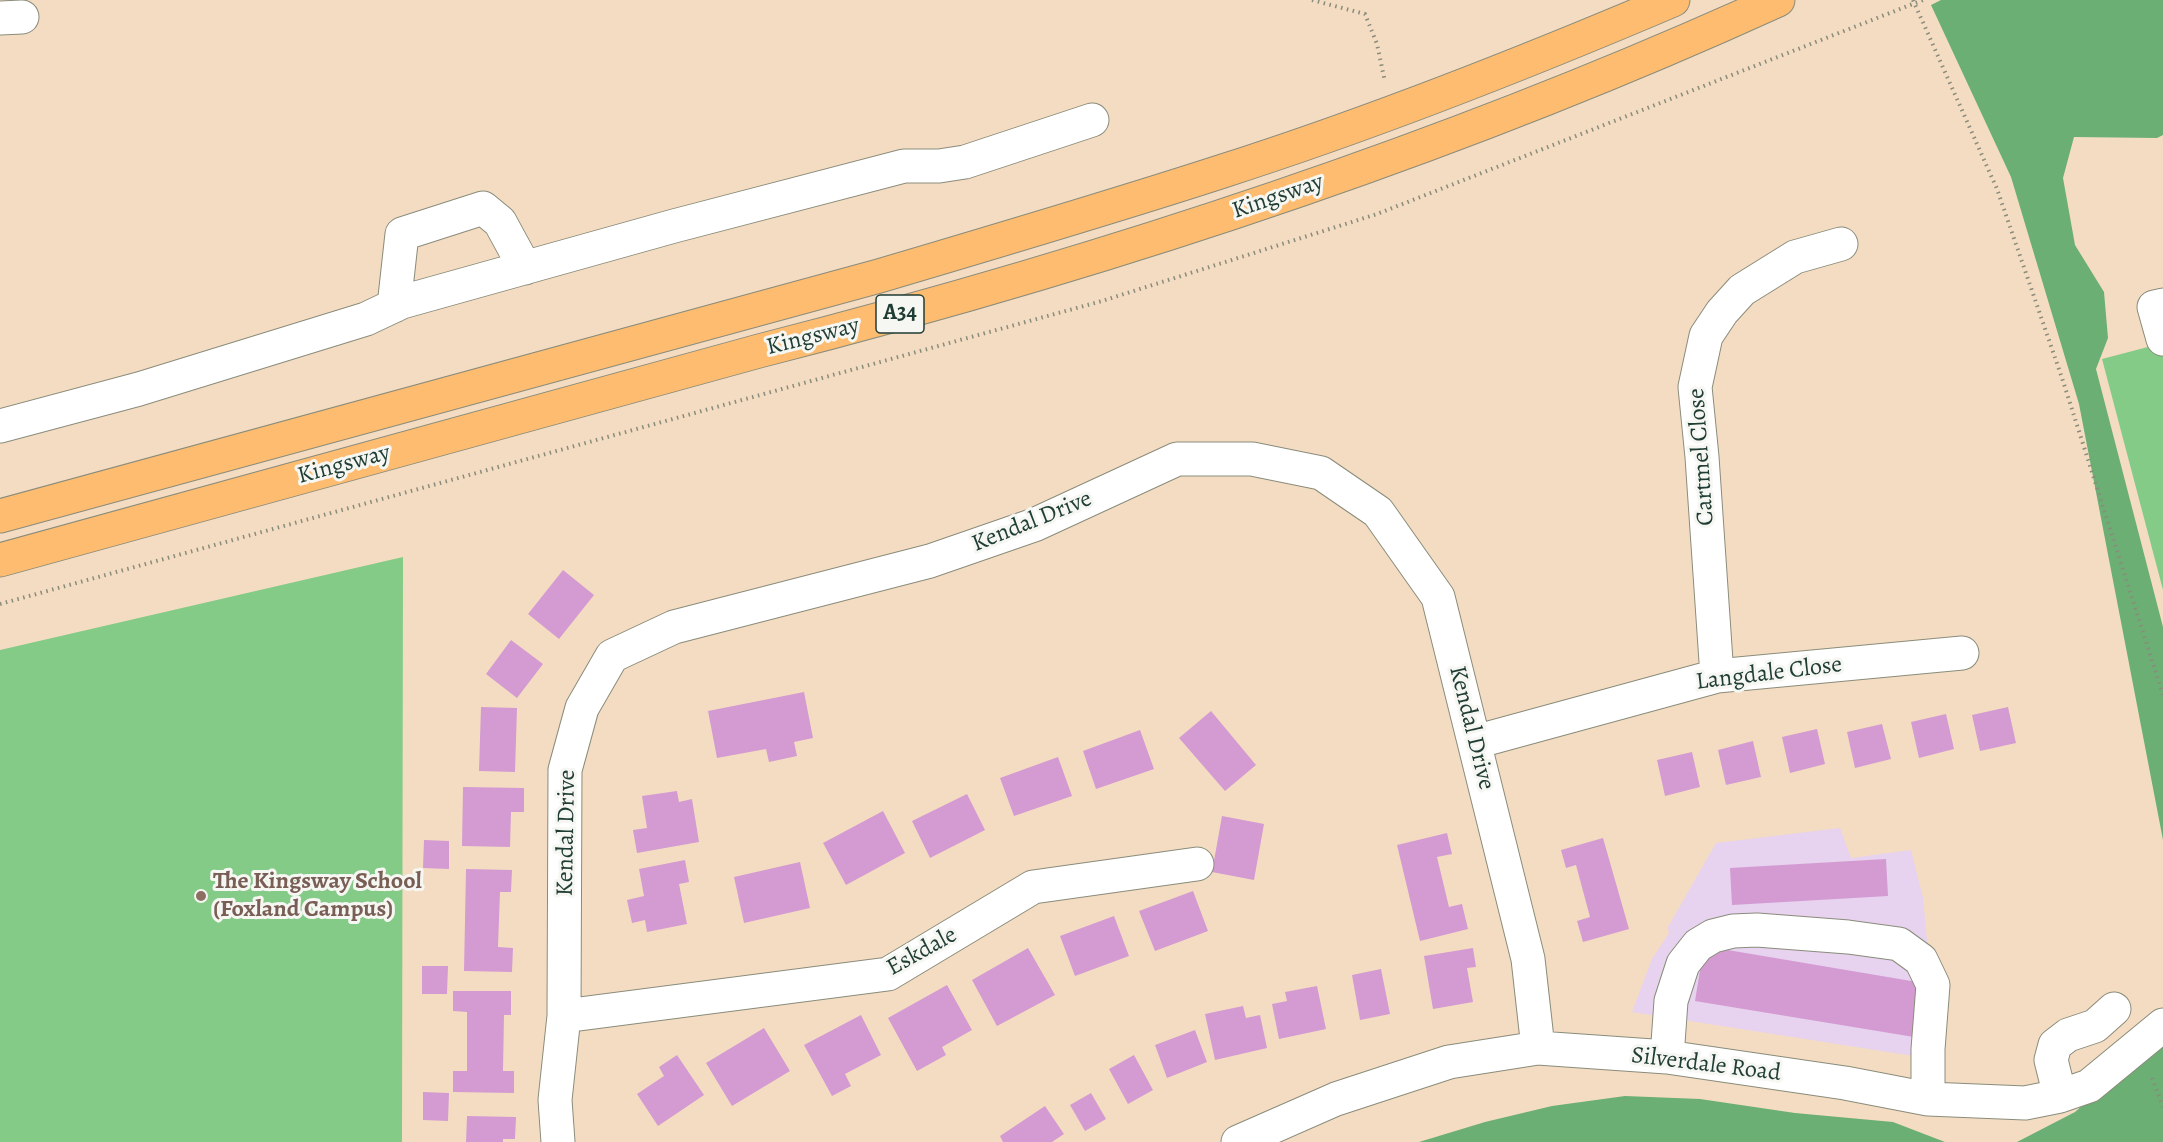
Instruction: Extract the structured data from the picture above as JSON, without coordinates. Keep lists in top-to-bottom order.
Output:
{
  "streets": {
    "highway": ["Kingsway", "A34"],
    "street": [
      "Cartmel Close",
      "Kendal Drive",
      "Langdale Close",
      "Eskdale",
      "Silverdale Road"
    ]
  },
  "crossings": [
    ["Cartmel Close", "Langdale Close"],
    ["Kendal Drive", "Langdale Close"],
    ["Kendal Drive", "Eskdale"],
    ["Kendal Drive", "Silverdale Road"]
  ],
  "places": ["The Kingsway School (Foxland Campus)"]
}
